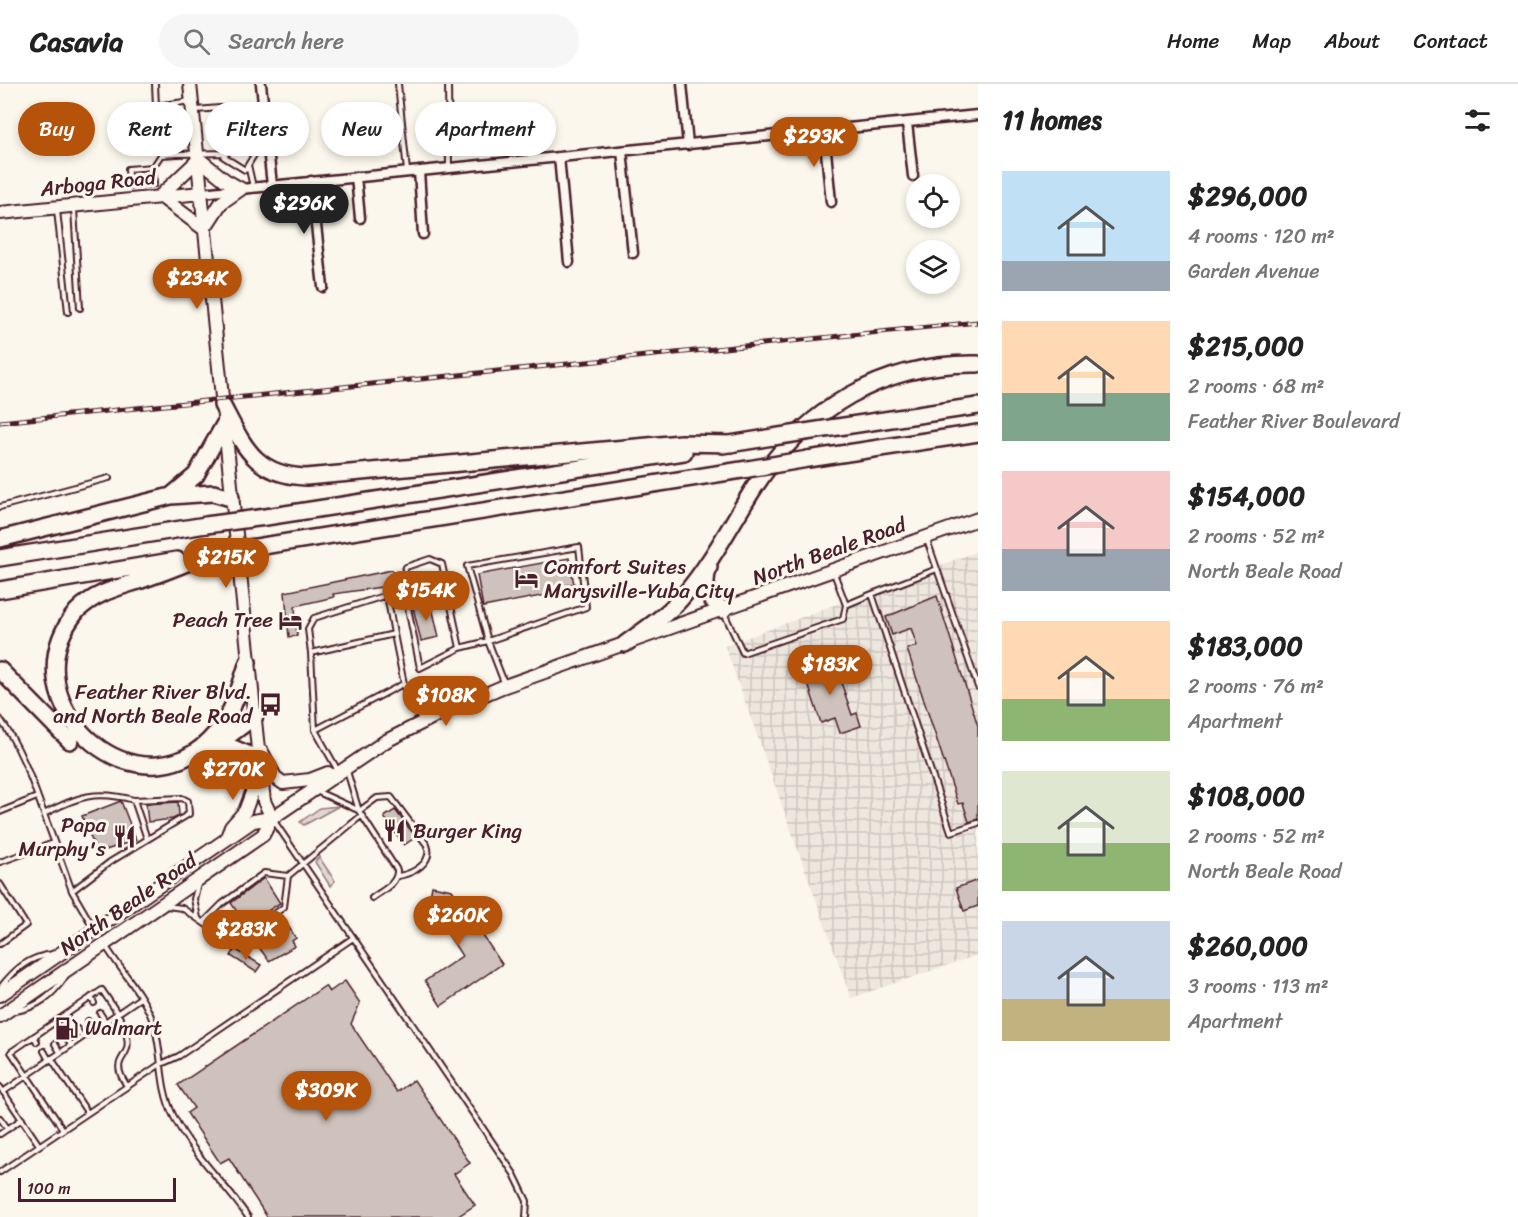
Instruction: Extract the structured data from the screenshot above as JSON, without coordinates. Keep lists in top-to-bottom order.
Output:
{
  "streets": {
    "main road": ["Arboga Road", "North Beale Road"]
  },
  "places": {
    "hotel": ["Comfort Suites Marysville-Yuba City", "Peach Tree"],
    "bus stop": ["Feather River Blvd. and North Beale Road"],
    "restaurant": ["Burger King", "Papa Murphy's"],
    "fuel station": ["Walmart"]
  },
  "scale_bar": "100 m",
  "page": {
    "header": "Casavia",
    "search": "Search here",
    "nav": [
      "Home",
      "Map",
      "About",
      "Contact"
    ],
    "heading": "11 homes",
    "chip": [
      "Buy",
      "Rent",
      "Filters",
      "New",
      "Apartment"
    ],
    "price": [
      "$293K",
      "$296K",
      "$234K",
      "$215K",
      "$154K",
      "$183K",
      "$108K",
      "$270K",
      "$260K",
      "$283K",
      "$309K"
    ],
    "list": [
      {
        "name": "$296,000",
        "note": "4 rooms · 120 m² · Garden Avenue"
      },
      {
        "name": "$215,000",
        "note": "2 rooms · 68 m² · Feather River Boulevard"
      },
      {
        "name": "$154,000",
        "note": "2 rooms · 52 m² · North Beale Road"
      },
      {
        "name": "$183,000",
        "note": "2 rooms · 76 m² · Apartment"
      },
      {
        "name": "$108,000",
        "note": "2 rooms · 52 m² · North Beale Road"
      },
      {
        "name": "$260,000",
        "note": "3 rooms · 113 m² · Apartment"
      }
    ],
    "scale": "100 m"
  }
}
